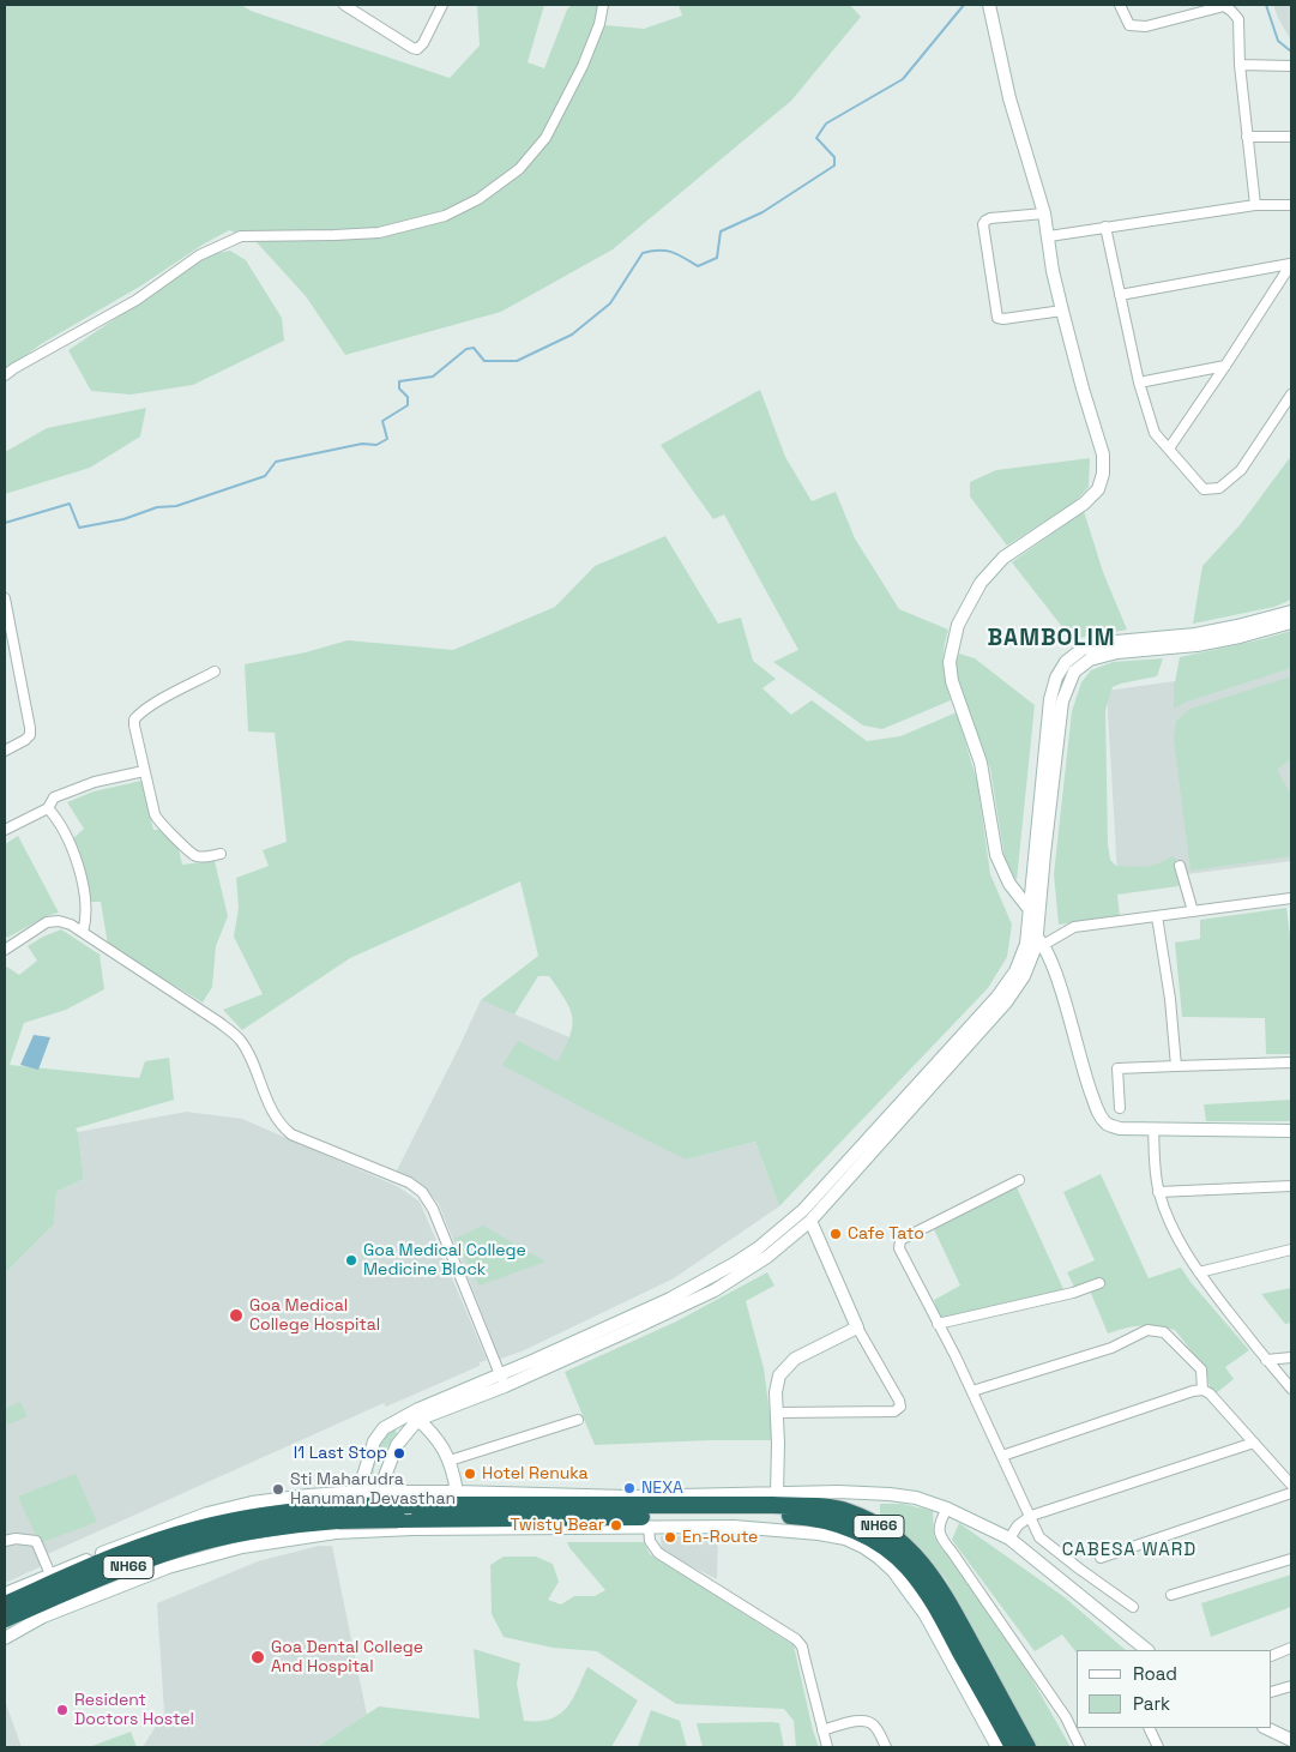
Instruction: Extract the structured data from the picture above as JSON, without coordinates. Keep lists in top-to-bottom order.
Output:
{
  "streets": {
    "highway": ["NH66"]
  },
  "districts": ["BAMBOLIM", "CABESA WARD"],
  "places": [
    "Cafe Tato",
    "Goa Medical College Medicine Block",
    "Goa Medical College Hospital",
    "I1 Last Stop",
    "Hotel Renuka",
    "NEXA",
    "Sti Maharudra Hanuman Devasthan",
    "Twisty Bear",
    "En-Route",
    "Goa Dental College And Hospital",
    "Resident Doctors Hostel"
  ],
  "legend": ["Road", "Park"]
}
